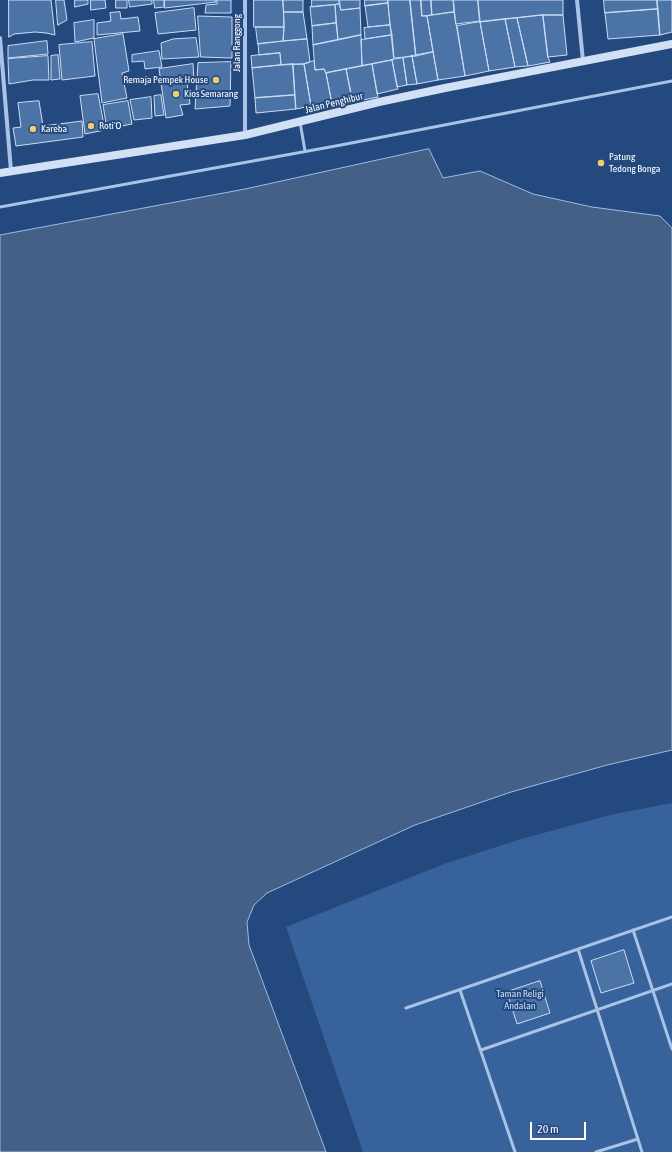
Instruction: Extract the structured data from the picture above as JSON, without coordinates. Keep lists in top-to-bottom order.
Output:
{
  "streets": {
    "main road": ["Jalan Penghibur"],
    "street": ["Jalan Ranggong"]
  },
  "crossings": [
    ["Jalan Ranggong", "Jalan Penghibur"]
  ],
  "parks": ["Taman Religi Andalan"],
  "places": [
    "Remaja Pempek House",
    "Kios Semarang",
    "Roti'O",
    "Kareba",
    "Patung Tedong Bonga"
  ],
  "scale_bar": "20 m"
}
